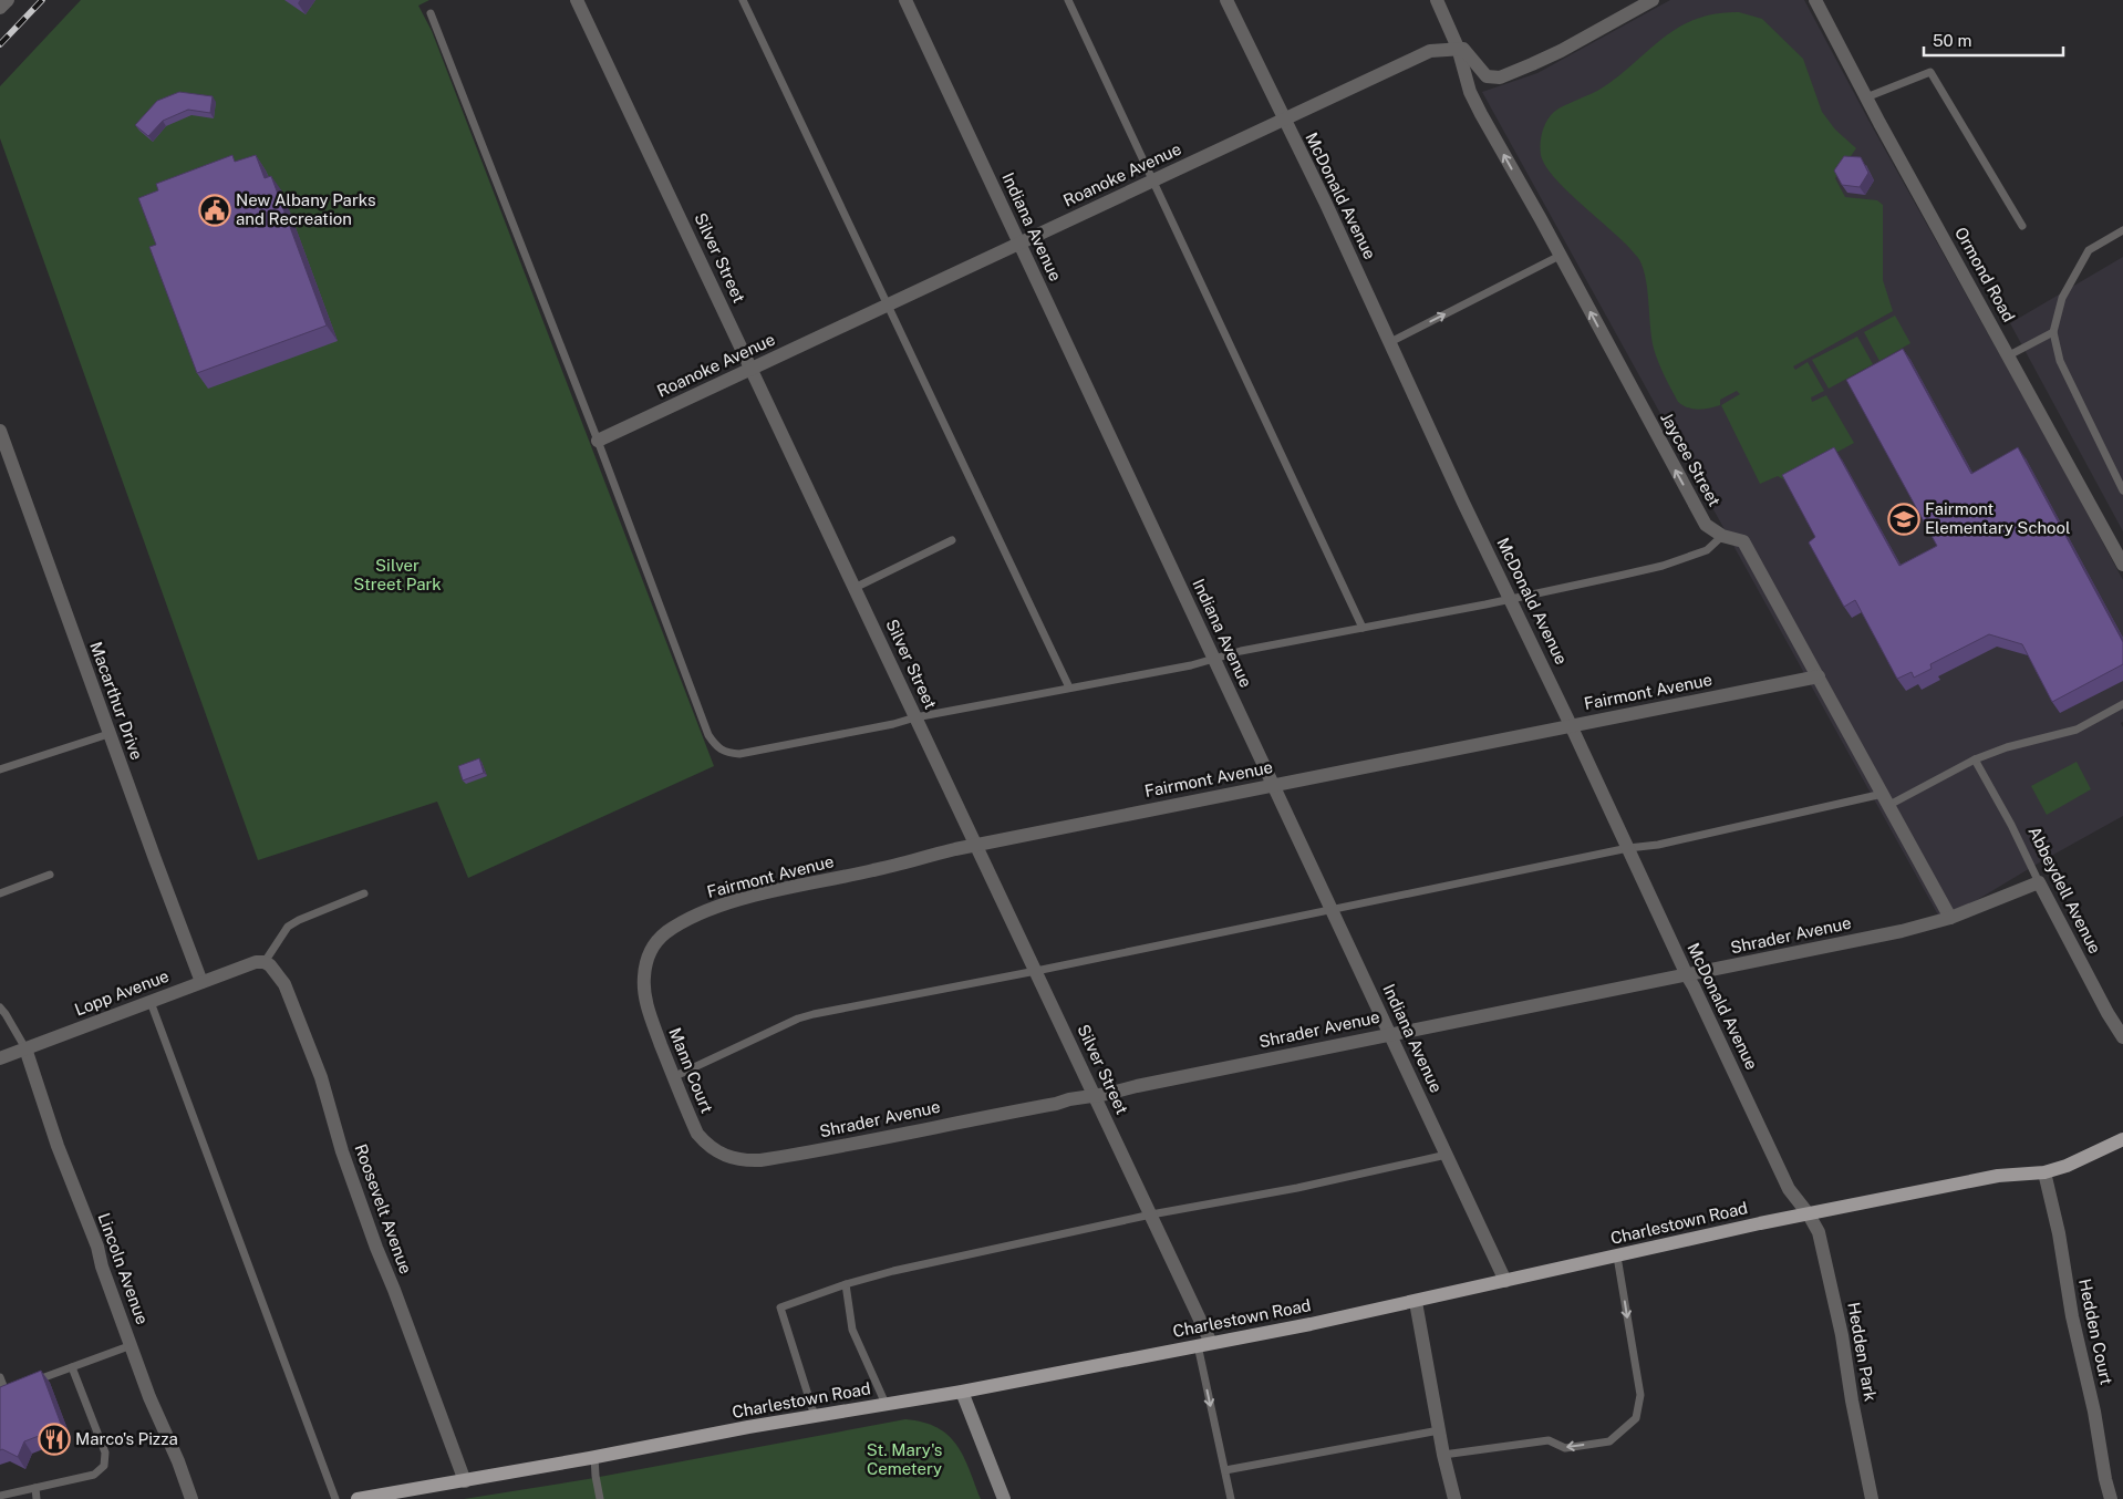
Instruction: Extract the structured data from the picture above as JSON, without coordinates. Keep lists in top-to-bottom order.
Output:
{
  "streets": {
    "main road": ["Charlestown Road"],
    "street": [
      "Roanoke Avenue",
      "McDonald Avenue",
      "Indiana Avenue",
      "Silver Street",
      "Ormond Road",
      "Jaycee Street",
      "Fairmont Avenue",
      "Macarthur Drive",
      "Abbeydell Avenue",
      "Shrader Avenue",
      "Lopp Avenue",
      "Mann Court",
      "Roosevelt Avenue",
      "Lincoln Avenue",
      "Hedden Court",
      "Hedden Park"
    ]
  },
  "crossings": [
    ["Roanoke Avenue", "McDonald Avenue"],
    ["Roanoke Avenue", "Indiana Avenue"],
    ["Roanoke Avenue", "Silver Street"],
    ["Roanoke Avenue", "Jaycee Street"],
    ["McDonald Avenue", "Fairmont Avenue"],
    ["McDonald Avenue", "Shrader Avenue"],
    ["McDonald Avenue", "Charlestown Road"],
    ["McDonald Avenue", "Hedden Park"],
    ["Indiana Avenue", "Fairmont Avenue"],
    ["Indiana Avenue", "Shrader Avenue"],
    ["Indiana Avenue", "Charlestown Road"],
    ["Silver Street", "Fairmont Avenue"],
    ["Silver Street", "Shrader Avenue"],
    ["Silver Street", "Charlestown Road"],
    ["Jaycee Street", "Fairmont Avenue"],
    ["Jaycee Street", "Shrader Avenue"],
    ["Fairmont Avenue", "Mann Court"],
    ["Macarthur Drive", "Lopp Avenue"],
    ["Abbeydell Avenue", "Shrader Avenue"],
    ["Shrader Avenue", "Mann Court"],
    ["Lopp Avenue", "Roosevelt Avenue"],
    ["Lopp Avenue", "Lincoln Avenue"],
    ["Roosevelt Avenue", "Charlestown Road"],
    ["Charlestown Road", "Hedden Court"],
    ["Charlestown Road", "Hedden Park"]
  ],
  "one_way": ["Jaycee Street"],
  "parks": ["Silver Street Park", "St. Mary's Cemetery"],
  "places": {
    "public building": ["New Albany Parks and Recreation"],
    "school or university": ["Fairmont Elementary School"],
    "restaurant": ["Marco's Pizza"]
  },
  "scale_bar": "50 m"
}
